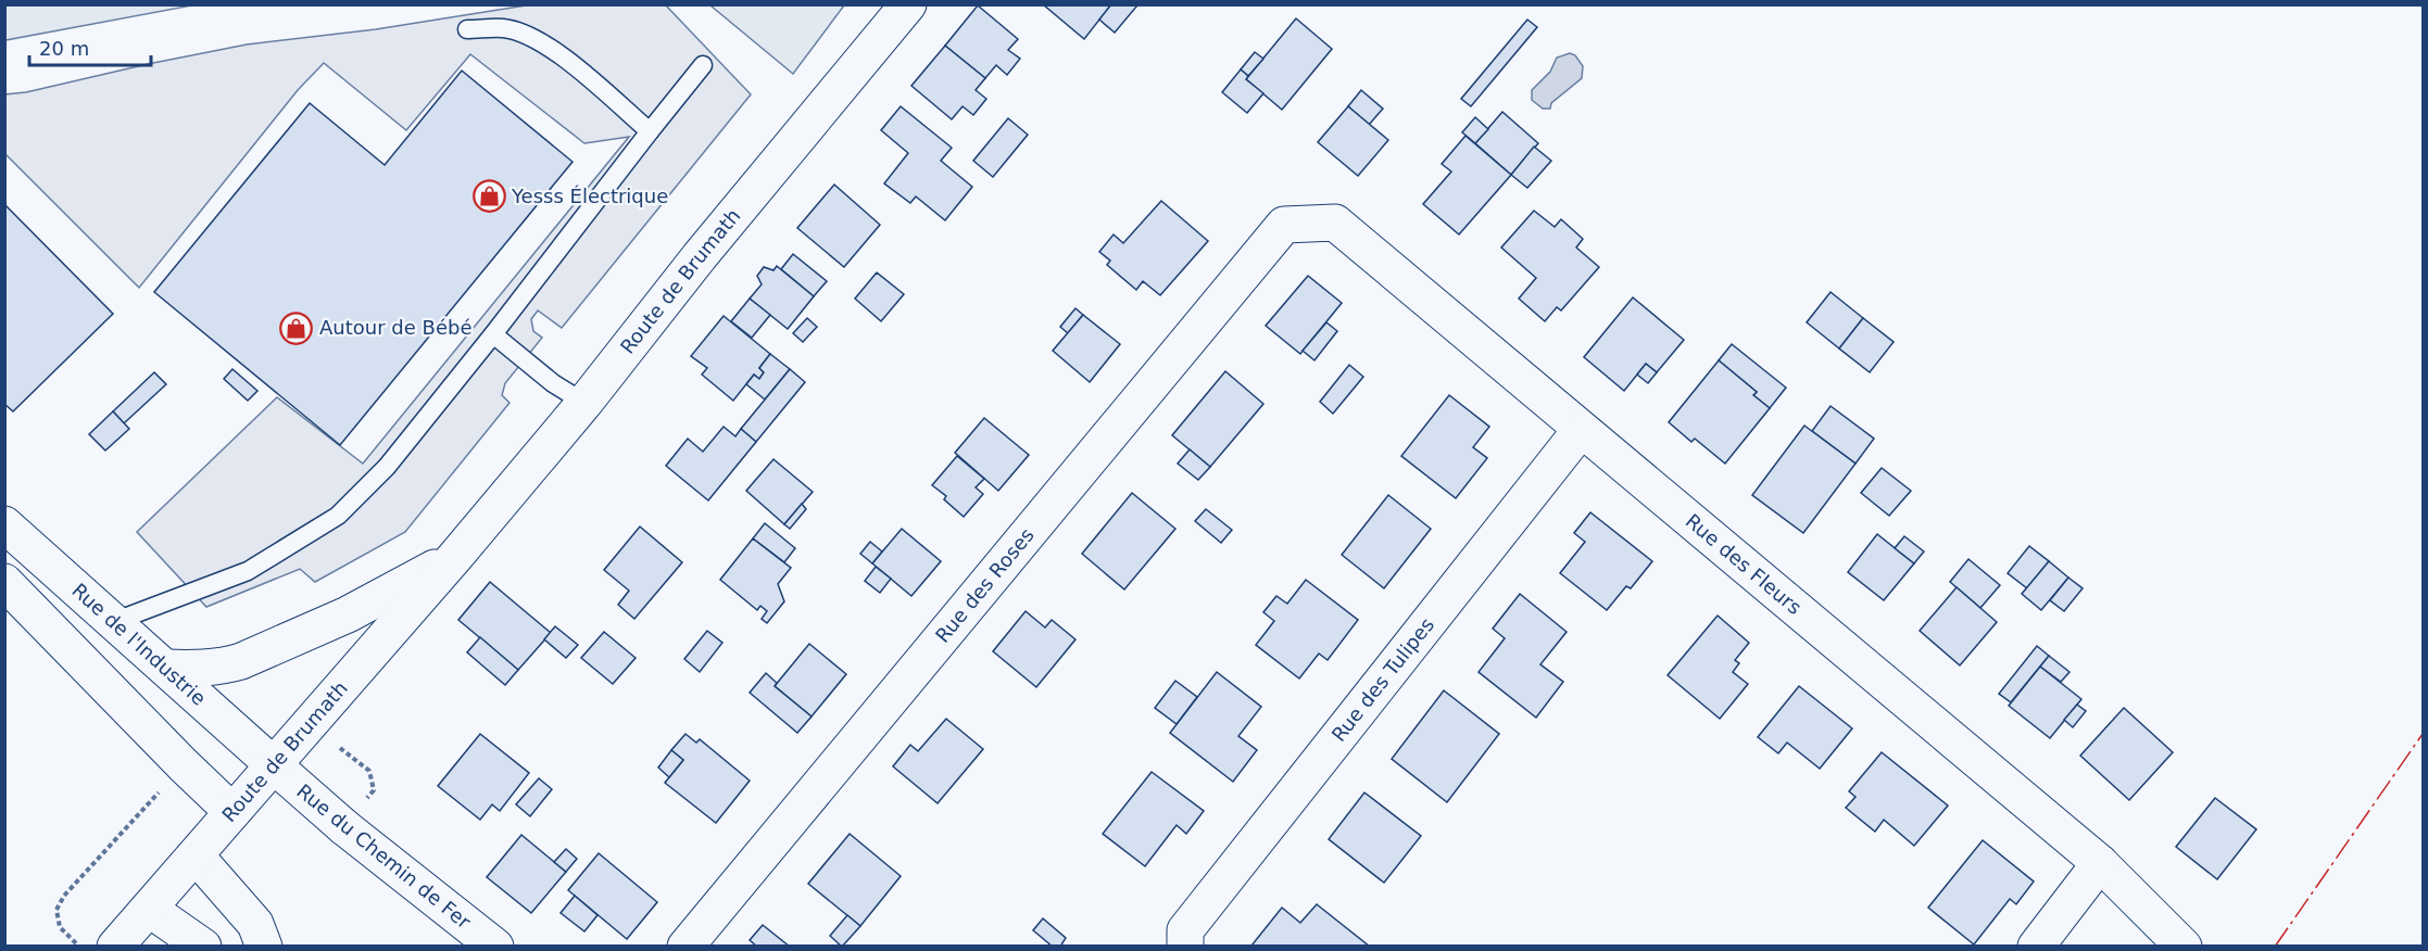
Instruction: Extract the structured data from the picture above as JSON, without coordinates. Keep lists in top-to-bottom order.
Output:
{
  "streets": {
    "street": [
      "Route de Brumath",
      "Rue des Fleurs",
      "Rue des Roses",
      "Rue de l'Industrie",
      "Rue des Tulipes",
      "Rue du Chemin de Fer"
    ]
  },
  "crossings": [
    ["Route de Brumath", "Rue de l'Industrie"],
    ["Route de Brumath", "Rue du Chemin de Fer"],
    ["Rue des Fleurs", "Rue des Roses"],
    ["Rue des Fleurs", "Rue des Tulipes"],
    ["Rue de l'Industrie", "Rue du Chemin de Fer"]
  ],
  "places": {
    "shop": ["Yesss Électrique", "Autour de Bébé"]
  },
  "scale_bar": "20 m"
}
